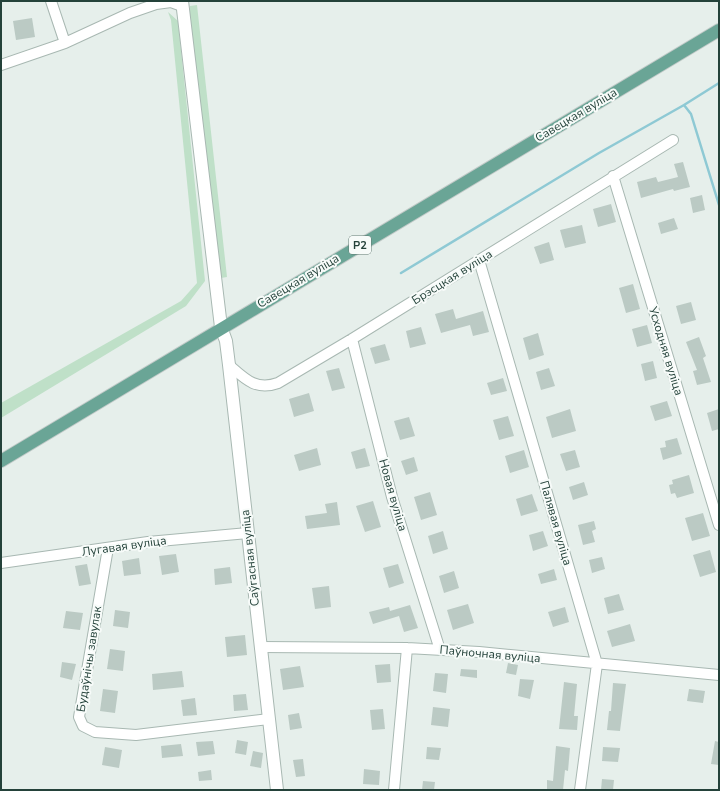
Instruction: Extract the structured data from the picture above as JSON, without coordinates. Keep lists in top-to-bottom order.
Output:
{
  "streets": {
    "main road": ["Савецкая вуліца", "Р2"],
    "street": [
      "Брэсцкая вуліца",
      "Усходняя вуліца",
      "Новая вуліца",
      "Палявая вуліца",
      "Лугавая вуліца",
      "Саўгасная вуліца",
      "Паўночная вуліца",
      "Будаўнічы завулак"
    ]
  },
  "crossings": [
    ["Савецкая вуліца", "Саўгасная вуліца"],
    ["Брэсцкая вуліца", "Усходняя вуліца"],
    ["Брэсцкая вуліца", "Новая вуліца"],
    ["Брэсцкая вуліца", "Палявая вуліца"],
    ["Брэсцкая вуліца", "Саўгасная вуліца"],
    ["Новая вуліца", "Паўночная вуліца"],
    ["Палявая вуліца", "Паўночная вуліца"],
    ["Лугавая вуліца", "Саўгасная вуліца"],
    ["Лугавая вуліца", "Будаўнічы завулак"],
    ["Саўгасная вуліца", "Паўночная вуліца"],
    ["Саўгасная вуліца", "Будаўнічы завулак"]
  ]
}
